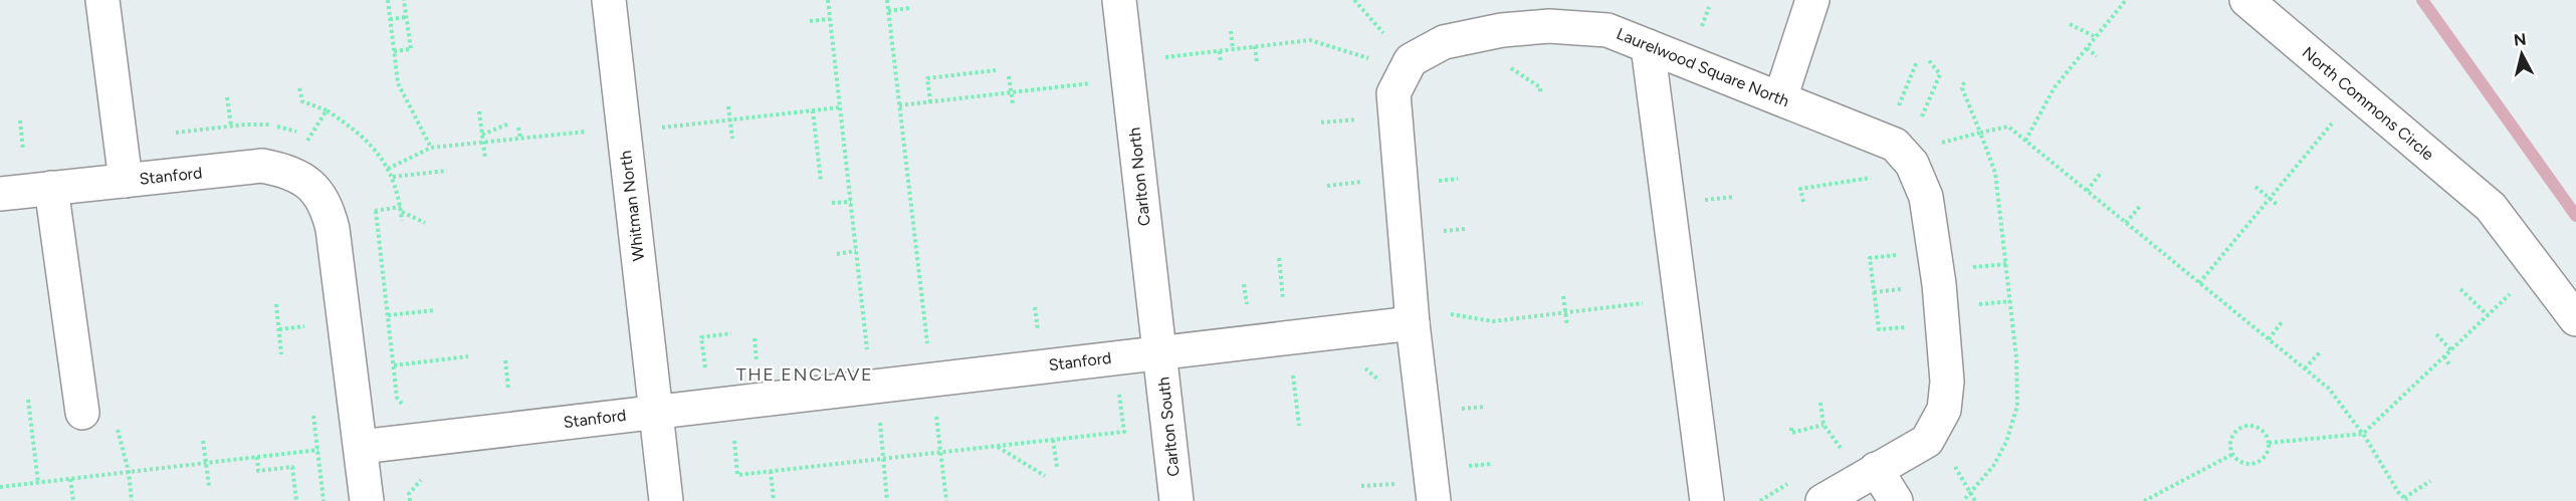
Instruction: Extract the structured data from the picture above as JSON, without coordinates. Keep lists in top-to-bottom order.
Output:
{
  "streets": {
    "street": [
      "Laurelwood Square North",
      "North Commons Circle",
      "Stanford",
      "Carlton North",
      "Whitman North",
      "Carlton South"
    ]
  },
  "crossings": [
    ["Laurelwood Square North", "Stanford"],
    ["Stanford", "Carlton North"],
    ["Stanford", "Whitman North"],
    ["Stanford", "Carlton South"],
    ["Carlton North", "Carlton South"]
  ],
  "districts": ["THE ENCLAVE"],
  "north": "top"
}
